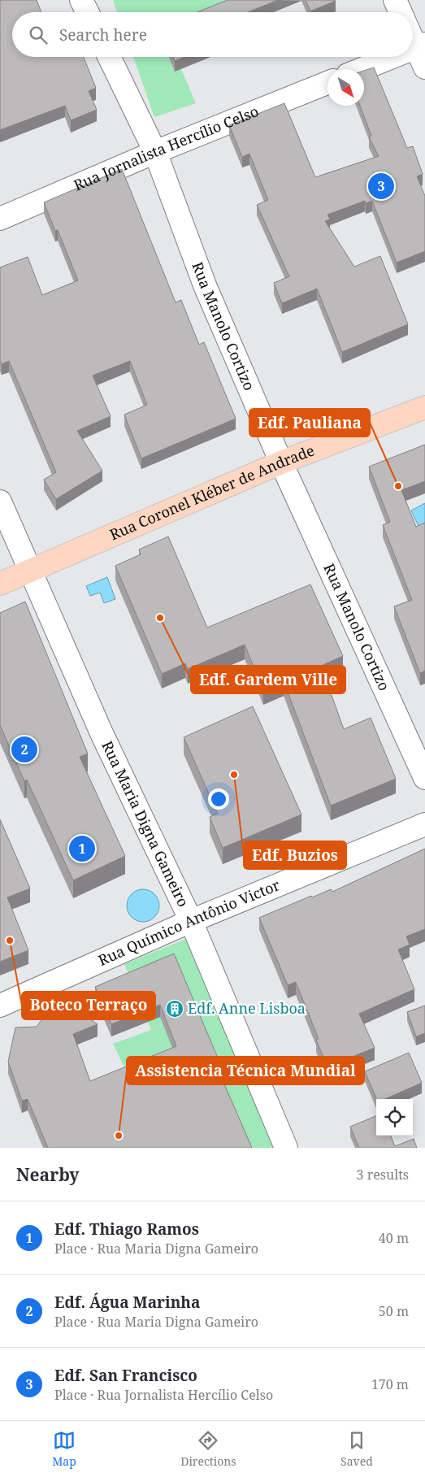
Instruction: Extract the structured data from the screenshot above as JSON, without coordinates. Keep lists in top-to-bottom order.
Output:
{
  "streets": {
    "main road": ["Rua Coronel Kléber de Andrade"],
    "street": [
      "Rua Jornalista Hercílio Celso",
      "Rua Manolo Cortizo",
      "Rua Maria Digna Gameiro",
      "Rua Químico Antônio Victor"
    ]
  },
  "crossings": [
    ["Rua Jornalista Hercílio Celso", "Rua Manolo Cortizo"],
    ["Rua Manolo Cortizo", "Rua Coronel Kléber de Andrade"],
    ["Rua Coronel Kléber de Andrade", "Rua Maria Digna Gameiro"],
    ["Rua Maria Digna Gameiro", "Rua Químico Antônio Victor"]
  ],
  "places": {
    "other": [
      "Edf. Pauliana",
      "Edf. Gardem Ville",
      "Edf. Buzios",
      "Boteco Terraço",
      "Assistencia Técnica Mundial"
    ],
    "building": ["Edf. Anne Lisboa"]
  },
  "north": "bottom right",
  "page": {
    "search": "Search here",
    "pins": ["3", "2", "1"],
    "heading": ["Nearby", "3 results"],
    "list": [
      {
        "mark": "1",
        "name": "Edf. Thiago Ramos",
        "note": "Place · Rua Maria Digna Gameiro",
        "value": "40 m"
      },
      {
        "mark": "2",
        "name": "Edf. Água Marinha",
        "note": "Place · Rua Maria Digna Gameiro",
        "value": "50 m"
      },
      {
        "mark": "3",
        "name": "Edf. San Francisco",
        "note": "Place · Rua Jornalista Hercílio Celso",
        "value": "170 m"
      }
    ],
    "nav": ["Map", "Directions", "Saved"]
  }
}
